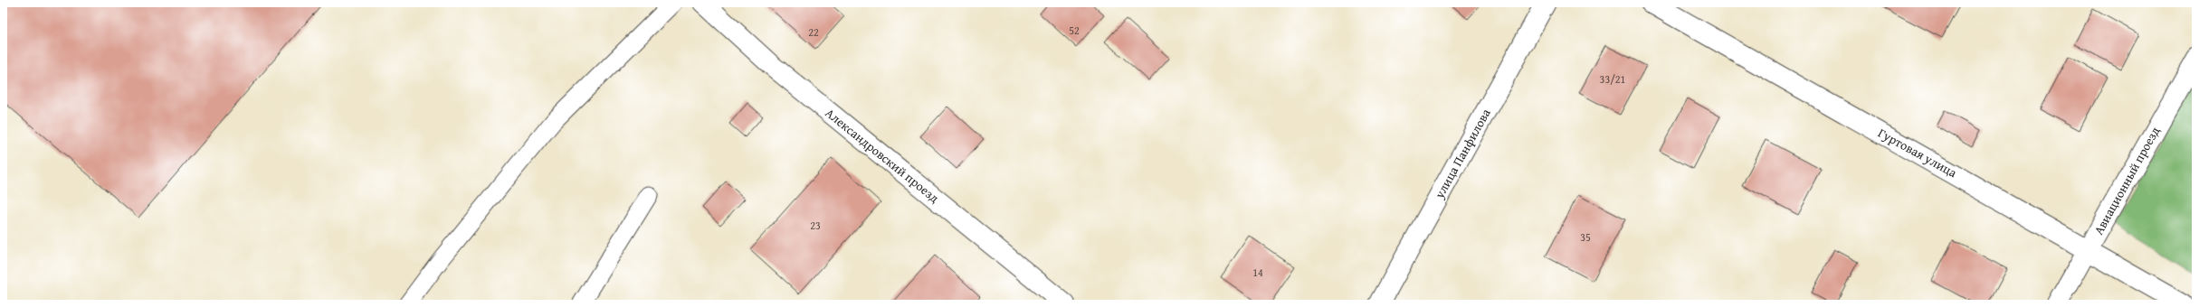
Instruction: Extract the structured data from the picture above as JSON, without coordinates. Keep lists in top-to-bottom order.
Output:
{
  "streets": {
    "street": [
      "Гуртовая улица",
      "улица Панфилова",
      "Александровский проезд",
      "Авиационный проезд"
    ]
  },
  "crossings": [
    ["Гуртовая улица", "Авиационный проезд"]
  ],
  "house_numbers": [
    "52",
    "22",
    "33/21",
    "23",
    "35",
    "14"
  ]
}
